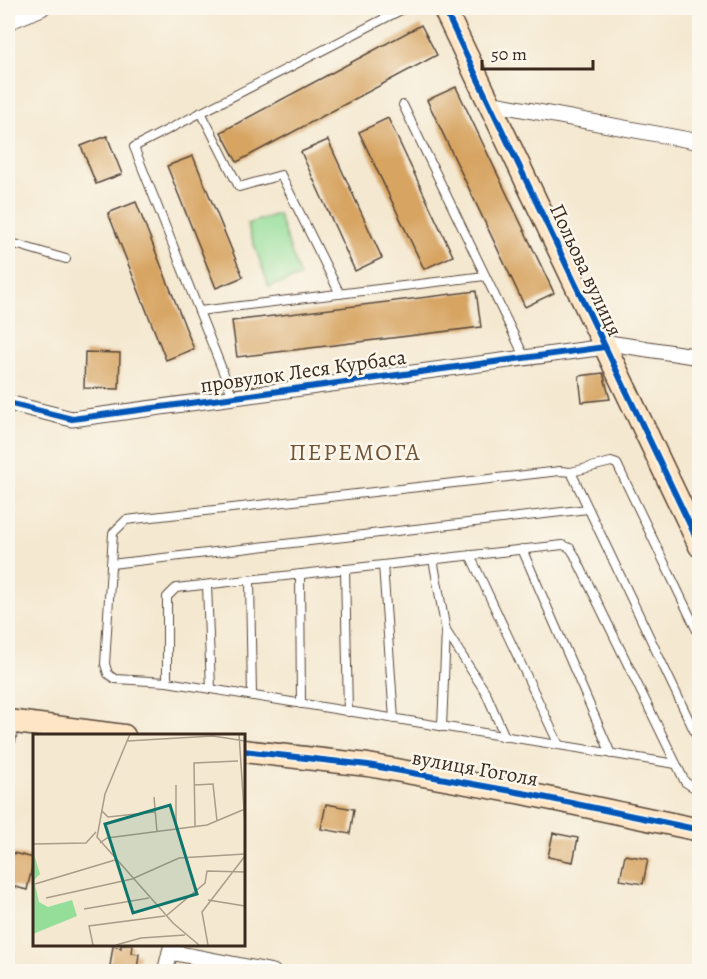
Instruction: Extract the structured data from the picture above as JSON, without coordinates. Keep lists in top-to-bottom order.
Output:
{
  "streets": {
    "street": ["Польова вулиця", "провулок Леся Курбаса", "вулиця Гоголя"]
  },
  "crossings": [
    ["Польова вулиця", "провулок Леся Курбаса"]
  ],
  "districts": ["ПЕРЕМОГА"],
  "scale_bar": "50 m"
}
